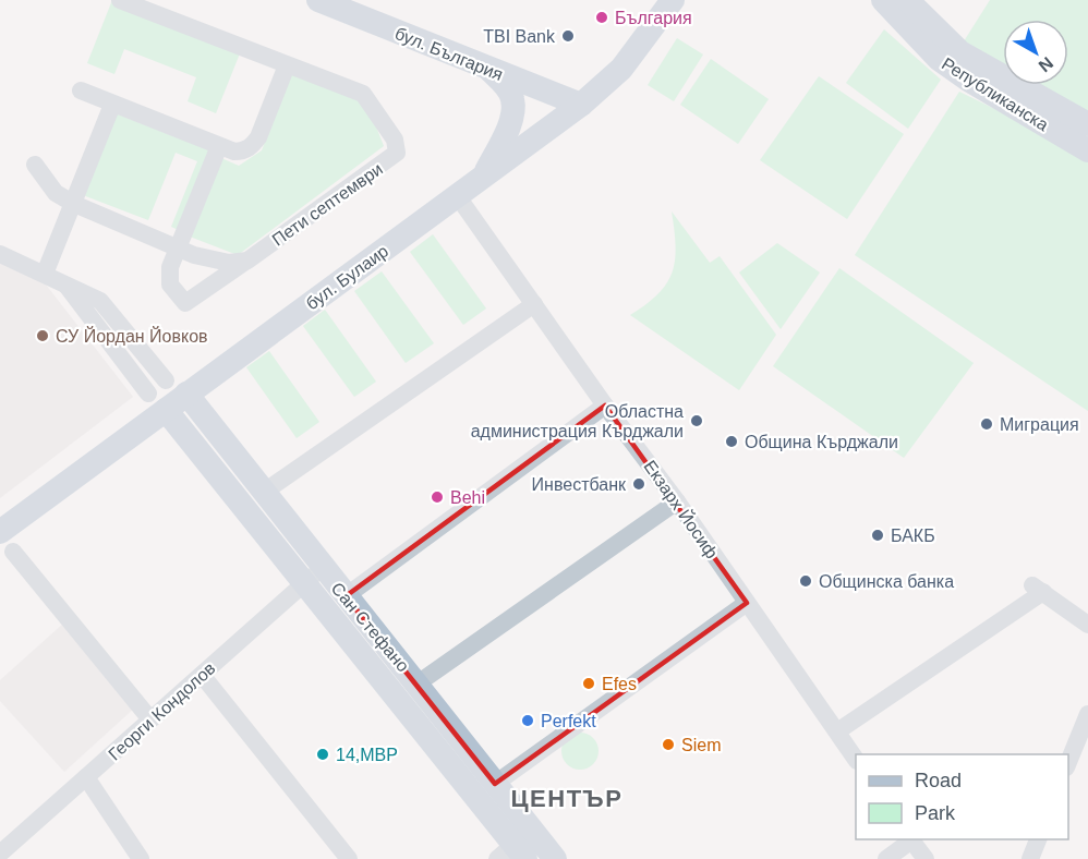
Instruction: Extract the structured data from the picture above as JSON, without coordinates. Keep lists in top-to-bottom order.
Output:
{
  "streets": {
    "main road": [
      "бул. България",
      "Републиканска",
      "бул. Булаир",
      "Сан Стефано"
    ],
    "street": ["Пети септември", "Екзарх Йосиф", "Георги Кондолов"]
  },
  "crossings": [
    ["бул. България", "бул. Булаир"],
    ["бул. Булаир", "Екзарх Йосиф"],
    ["бул. Булаир", "Сан Стефано"],
    ["Сан Стефано", "Георги Кондолов"]
  ],
  "districts": ["ЦЕНТЪР"],
  "places": [
    "България",
    "TBI Bank",
    "СУ Йордан Йовков",
    "Областна администрация Кърджали",
    "Миграция",
    "Община Кърджали",
    "Инвестбанк",
    "Behi",
    "БАКБ",
    "Общинска банка",
    "Efes",
    "Perfekt",
    "Siem",
    "14,МВР"
  ],
  "legend": ["Road", "Park"],
  "north": "bottom right"
}
